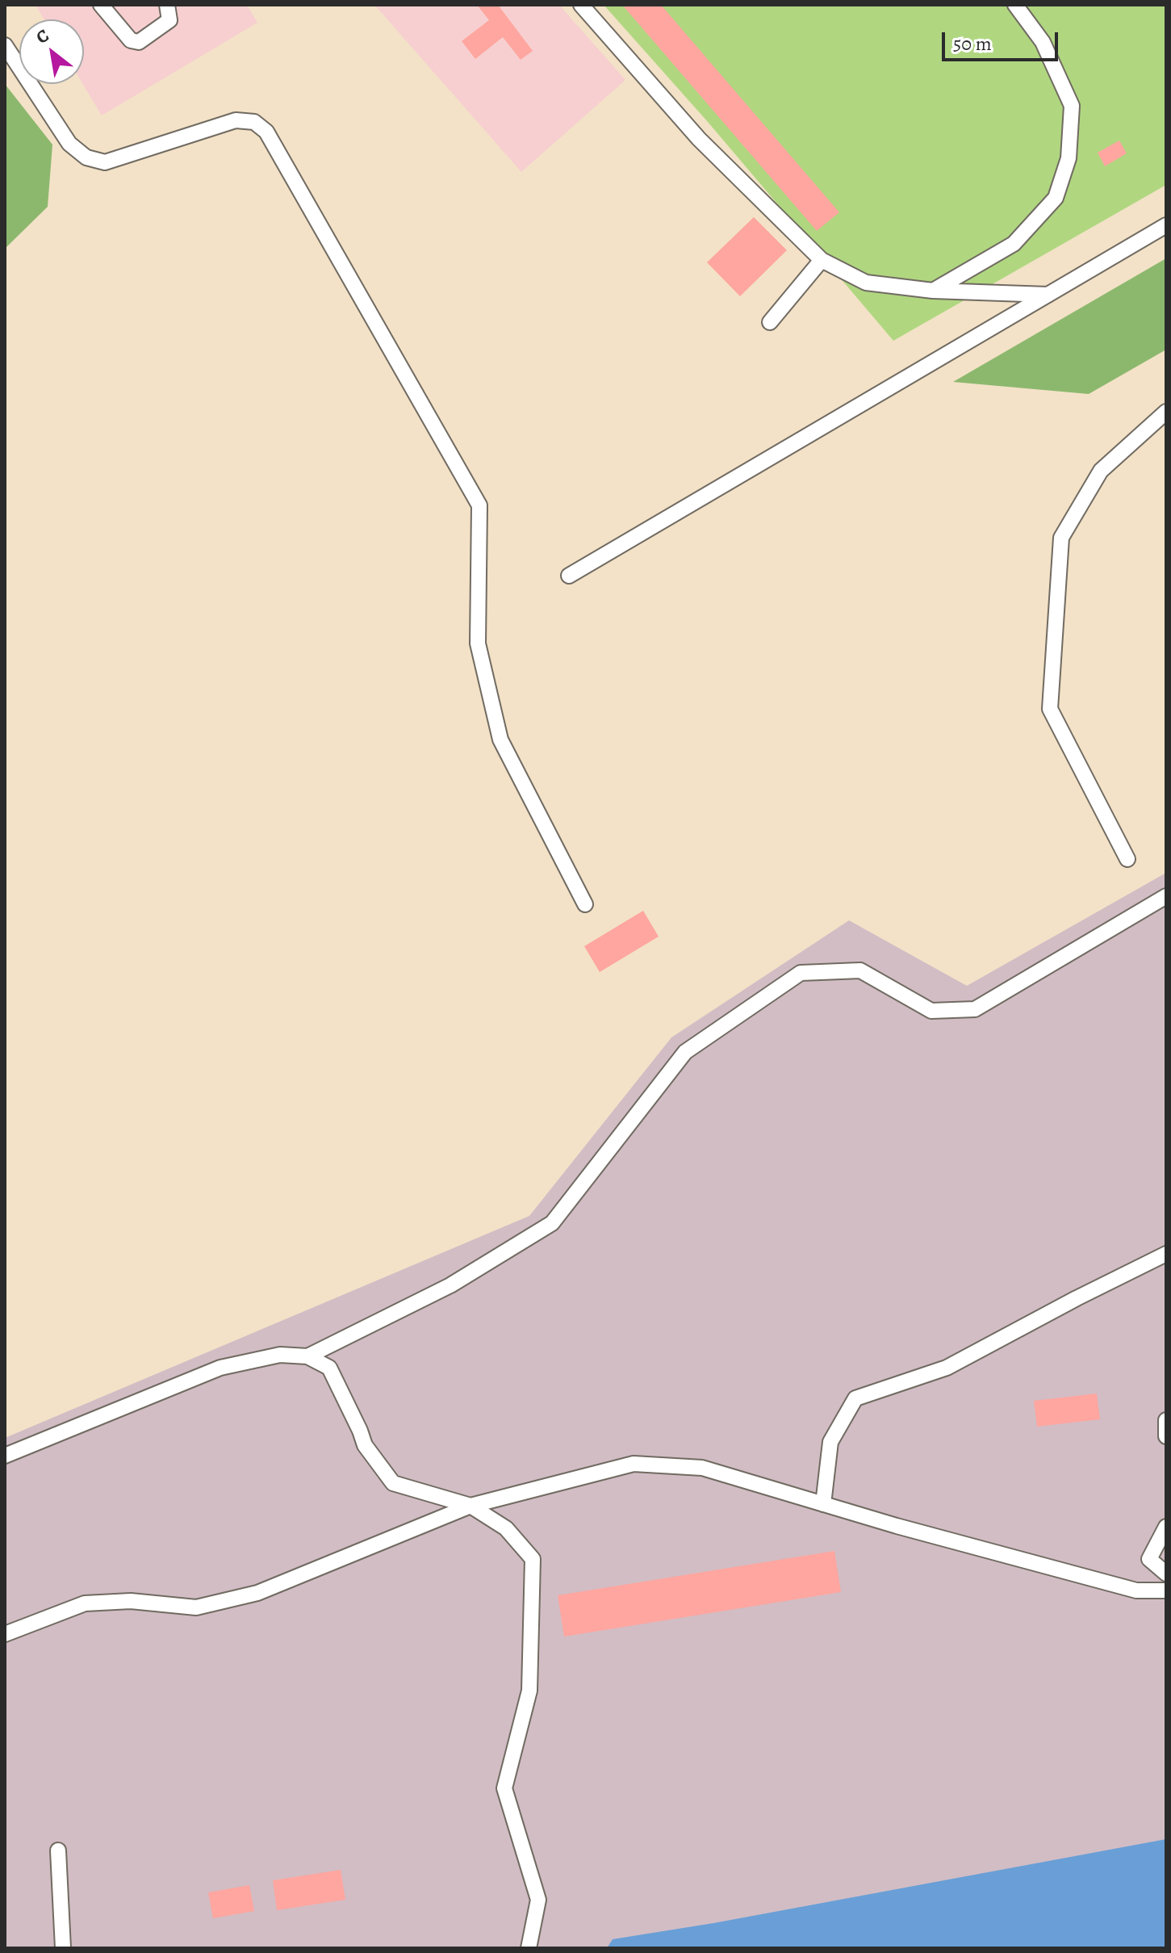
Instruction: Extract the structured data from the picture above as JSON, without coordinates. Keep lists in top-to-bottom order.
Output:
{
  "scale_bar": "50 m",
  "north": "top left"
}
